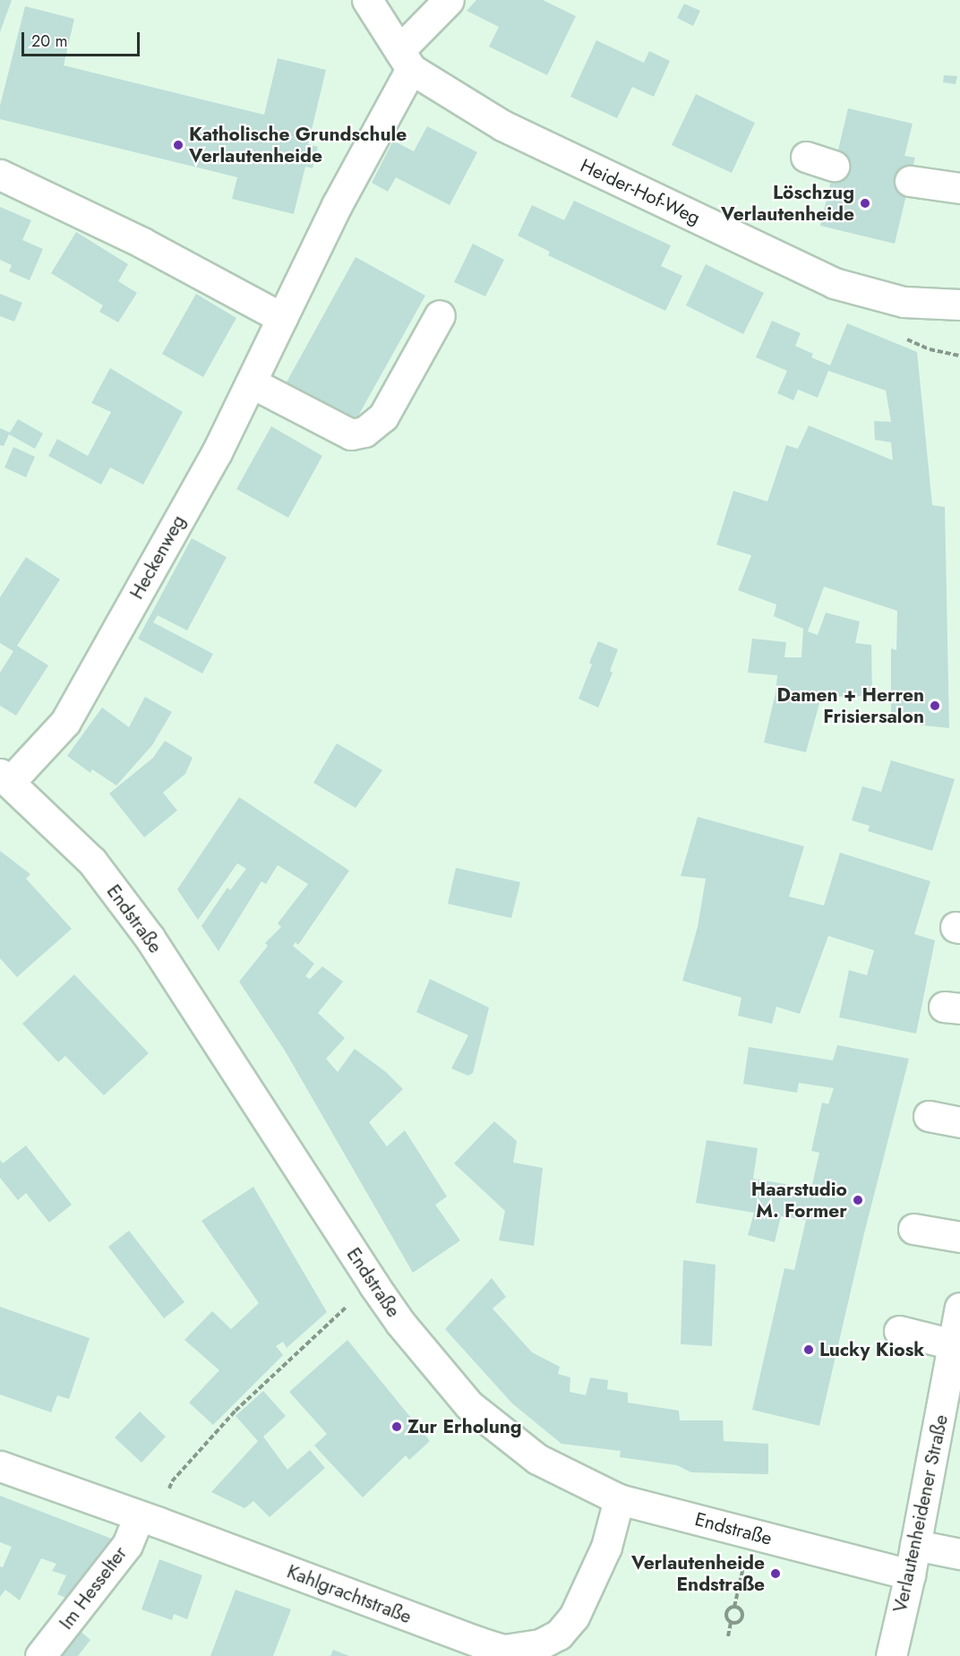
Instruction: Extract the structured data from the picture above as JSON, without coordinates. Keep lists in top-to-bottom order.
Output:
{
  "streets": {
    "street": [
      "Heider-Hof-Weg",
      "Heckenweg",
      "Endstraße",
      "Verlautenheidener Straße",
      "Im Hesselter",
      "Kahlgrachtstraße"
    ]
  },
  "crossings": [
    ["Heider-Hof-Weg", "Heckenweg"],
    ["Heckenweg", "Endstraße"],
    ["Endstraße", "Verlautenheidener Straße"],
    ["Endstraße", "Kahlgrachtstraße"],
    ["Im Hesselter", "Kahlgrachtstraße"]
  ],
  "places": [
    "Katholische Grundschule Verlautenheide",
    "Löschzug Verlautenheide",
    "Damen + Herren Frisiersalon",
    "Haarstudio M. Former",
    "Lucky Kiosk",
    "Zur Erholung",
    "Verlautenheide Endstraße"
  ],
  "scale_bar": "20 m"
}
